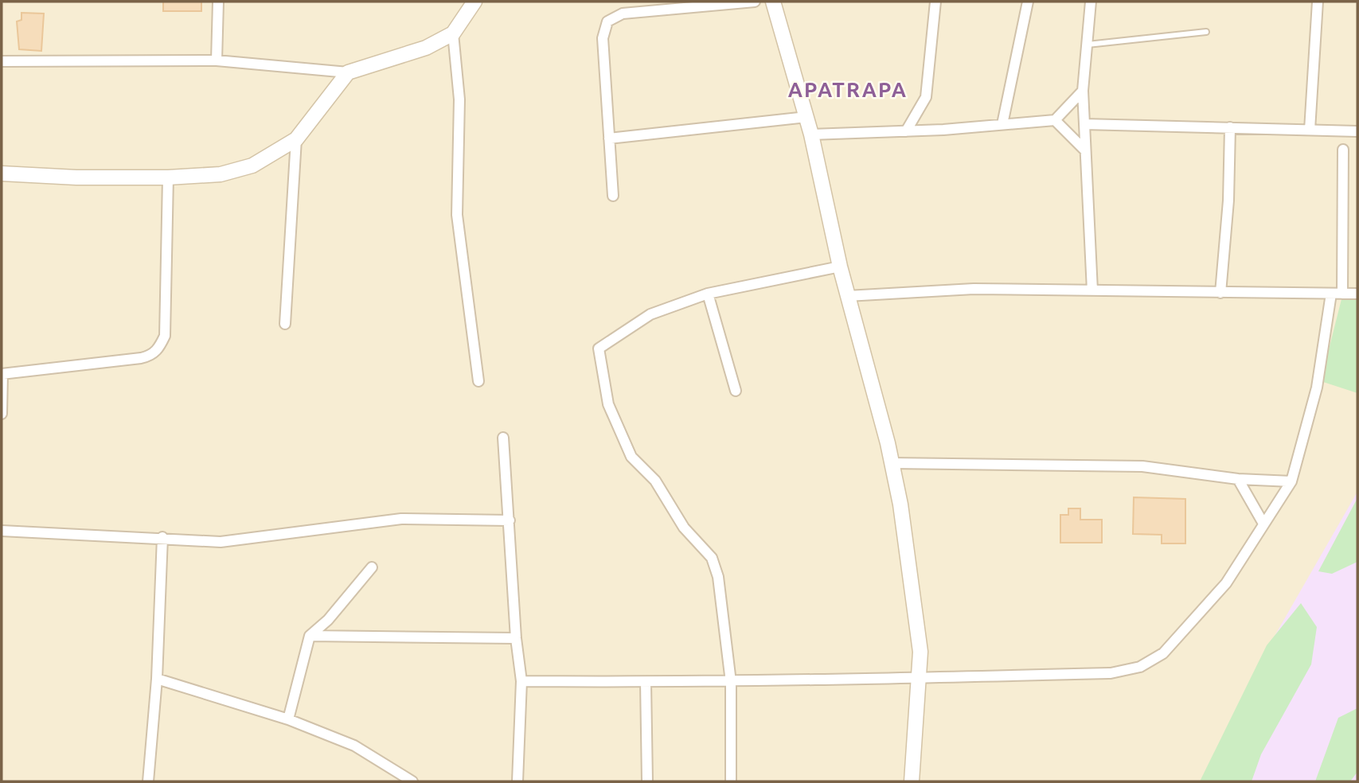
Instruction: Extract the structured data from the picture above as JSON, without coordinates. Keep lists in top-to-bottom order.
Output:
{
  "districts": ["APATRAPA"]
}
